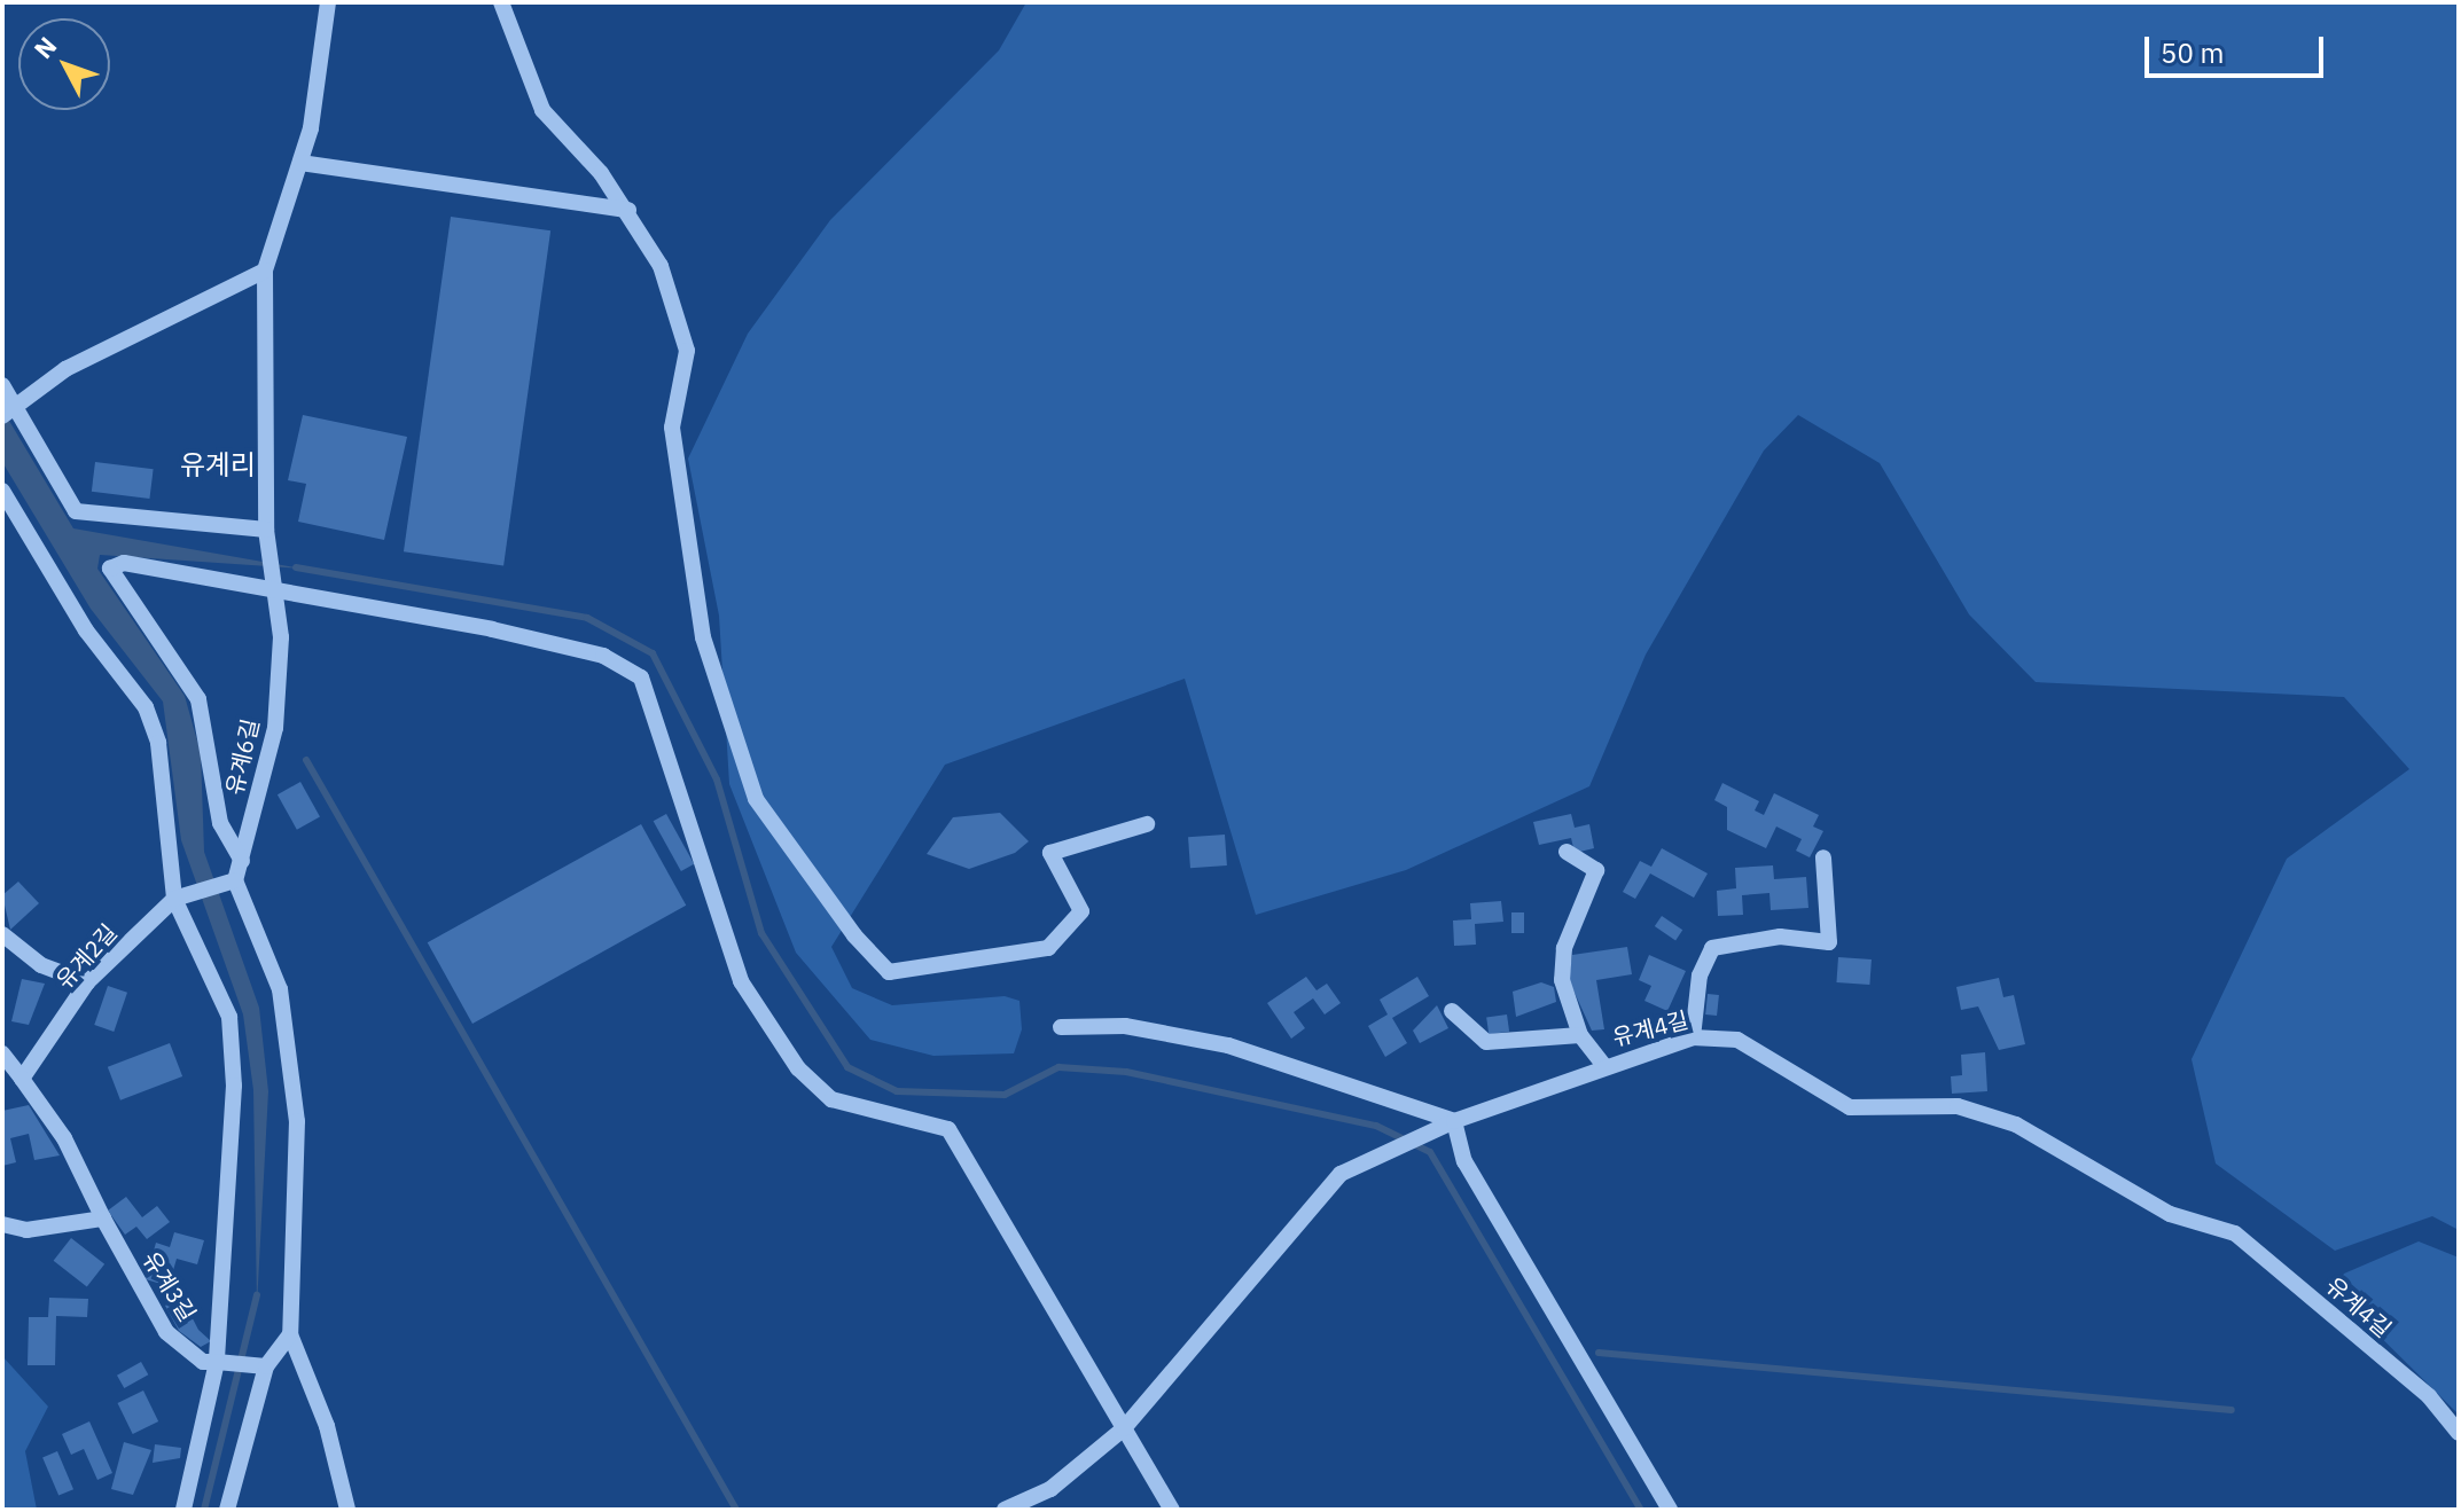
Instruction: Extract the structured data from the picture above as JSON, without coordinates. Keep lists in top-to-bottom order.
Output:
{
  "streets": {
    "street": [
      "유계6길",
      "유계2길",
      "유계4길",
      "유계3길"
    ]
  },
  "crossings": [
    ["유계6길", "유계2길"],
    ["유계2길", "유계3길"]
  ],
  "districts": ["유계리"],
  "scale_bar": "50 m",
  "north": "top left"
}
